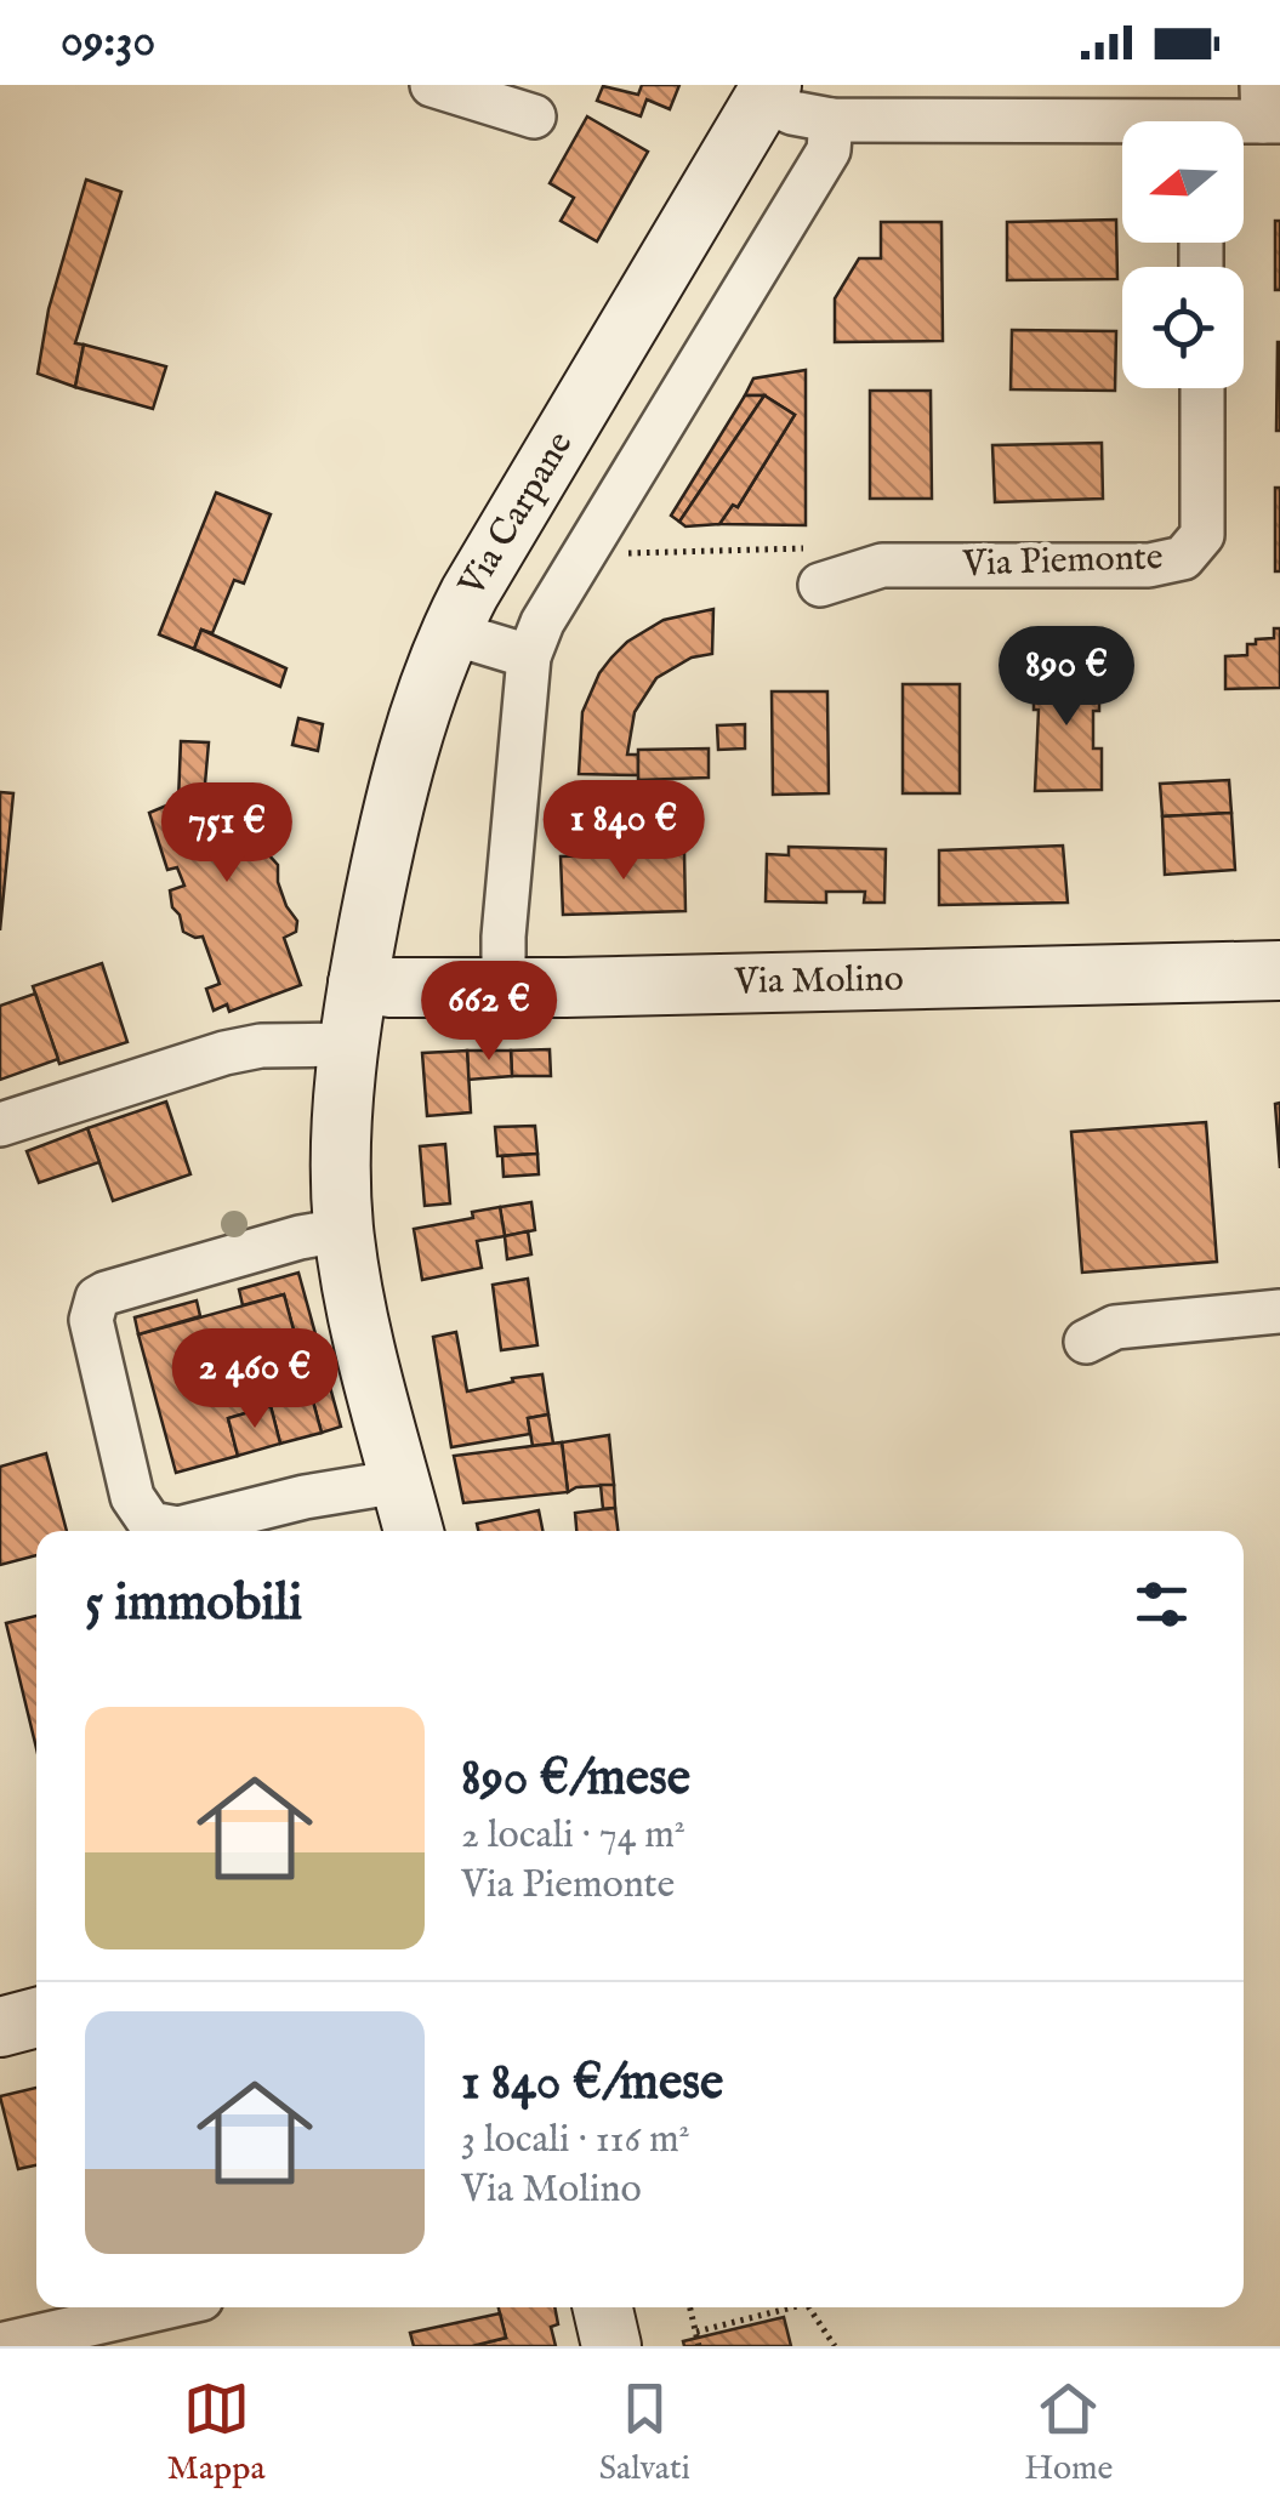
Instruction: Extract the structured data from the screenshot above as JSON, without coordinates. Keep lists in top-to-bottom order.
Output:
{
  "streets": {
    "street": ["Via Carpane", "Via Piemonte", "Via Molino"]
  },
  "crossings": [
    ["Via Carpane", "Via Molino"]
  ],
  "north": "left",
  "page": {
    "status": "09:30",
    "price": [
      "890 €",
      "1 840 €",
      "751 €",
      "662 €",
      "2 460 €"
    ],
    "heading": "5 immobili",
    "list": [
      {
        "name": "890 €/mese",
        "note": "2 locali · 74 m² · Via Piemonte"
      },
      {
        "name": "1 840 €/mese",
        "note": "3 locali · 116 m² · Via Molino"
      }
    ],
    "tabs": ["Mappa", "Salvati", "Home"]
  }
}
